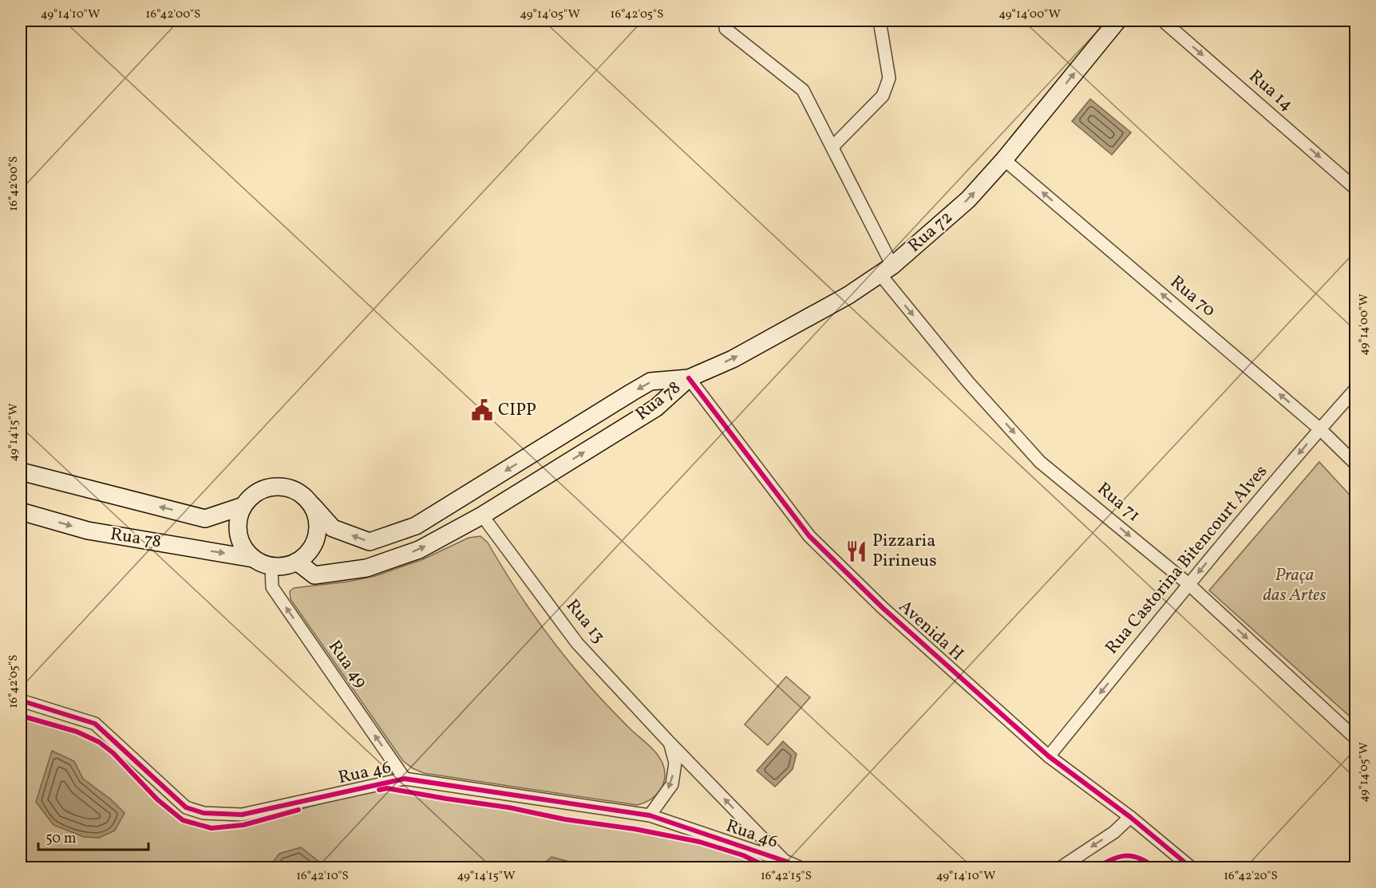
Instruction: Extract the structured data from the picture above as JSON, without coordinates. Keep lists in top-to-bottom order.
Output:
{
  "streets": {
    "main road": ["Rua 72", "Rua 78"],
    "street": [
      "Rua 14",
      "Rua 70",
      "Rua 71",
      "Rua Castorina Bitencourt Alves",
      "Rua 13",
      "Avenida H",
      "Rua 49",
      "Rua 46"
    ]
  },
  "crossings": [
    ["Rua 72", "Rua 70"],
    ["Rua 72", "Rua 78"],
    ["Rua 72", "Rua 71"],
    ["Rua 72", "Avenida H"],
    ["Rua 70", "Rua Castorina Bitencourt Alves"],
    ["Rua 78", "Rua 13"],
    ["Rua 78", "Avenida H"],
    ["Rua 78", "Rua 49"],
    ["Rua 71", "Rua Castorina Bitencourt Alves"],
    ["Rua Castorina Bitencourt Alves", "Avenida H"],
    ["Rua 13", "Rua 46"],
    ["Rua 49", "Rua 46"]
  ],
  "one_way": [
    "Rua 14",
    "Rua 72",
    "Rua 70",
    "Rua 71",
    "Rua Castorina Bitencourt Alves",
    "Rua 13",
    "Rua 49"
  ],
  "parks": ["Praça das Artes"],
  "places": {
    "public building": ["CIPP"],
    "restaurant": ["Pizzaria Pirineus"]
  },
  "scale_bar": "50 m",
  "coordinates": [
    "49°14'10\"W",
    "16°42'00\"S",
    "49°14'05\"W",
    "16°42'05\"S",
    "49°14'00\"W",
    "49°14'15\"W",
    "16°42'10\"S",
    "16°42'15\"S",
    "16°42'20\"S"
  ]
}
